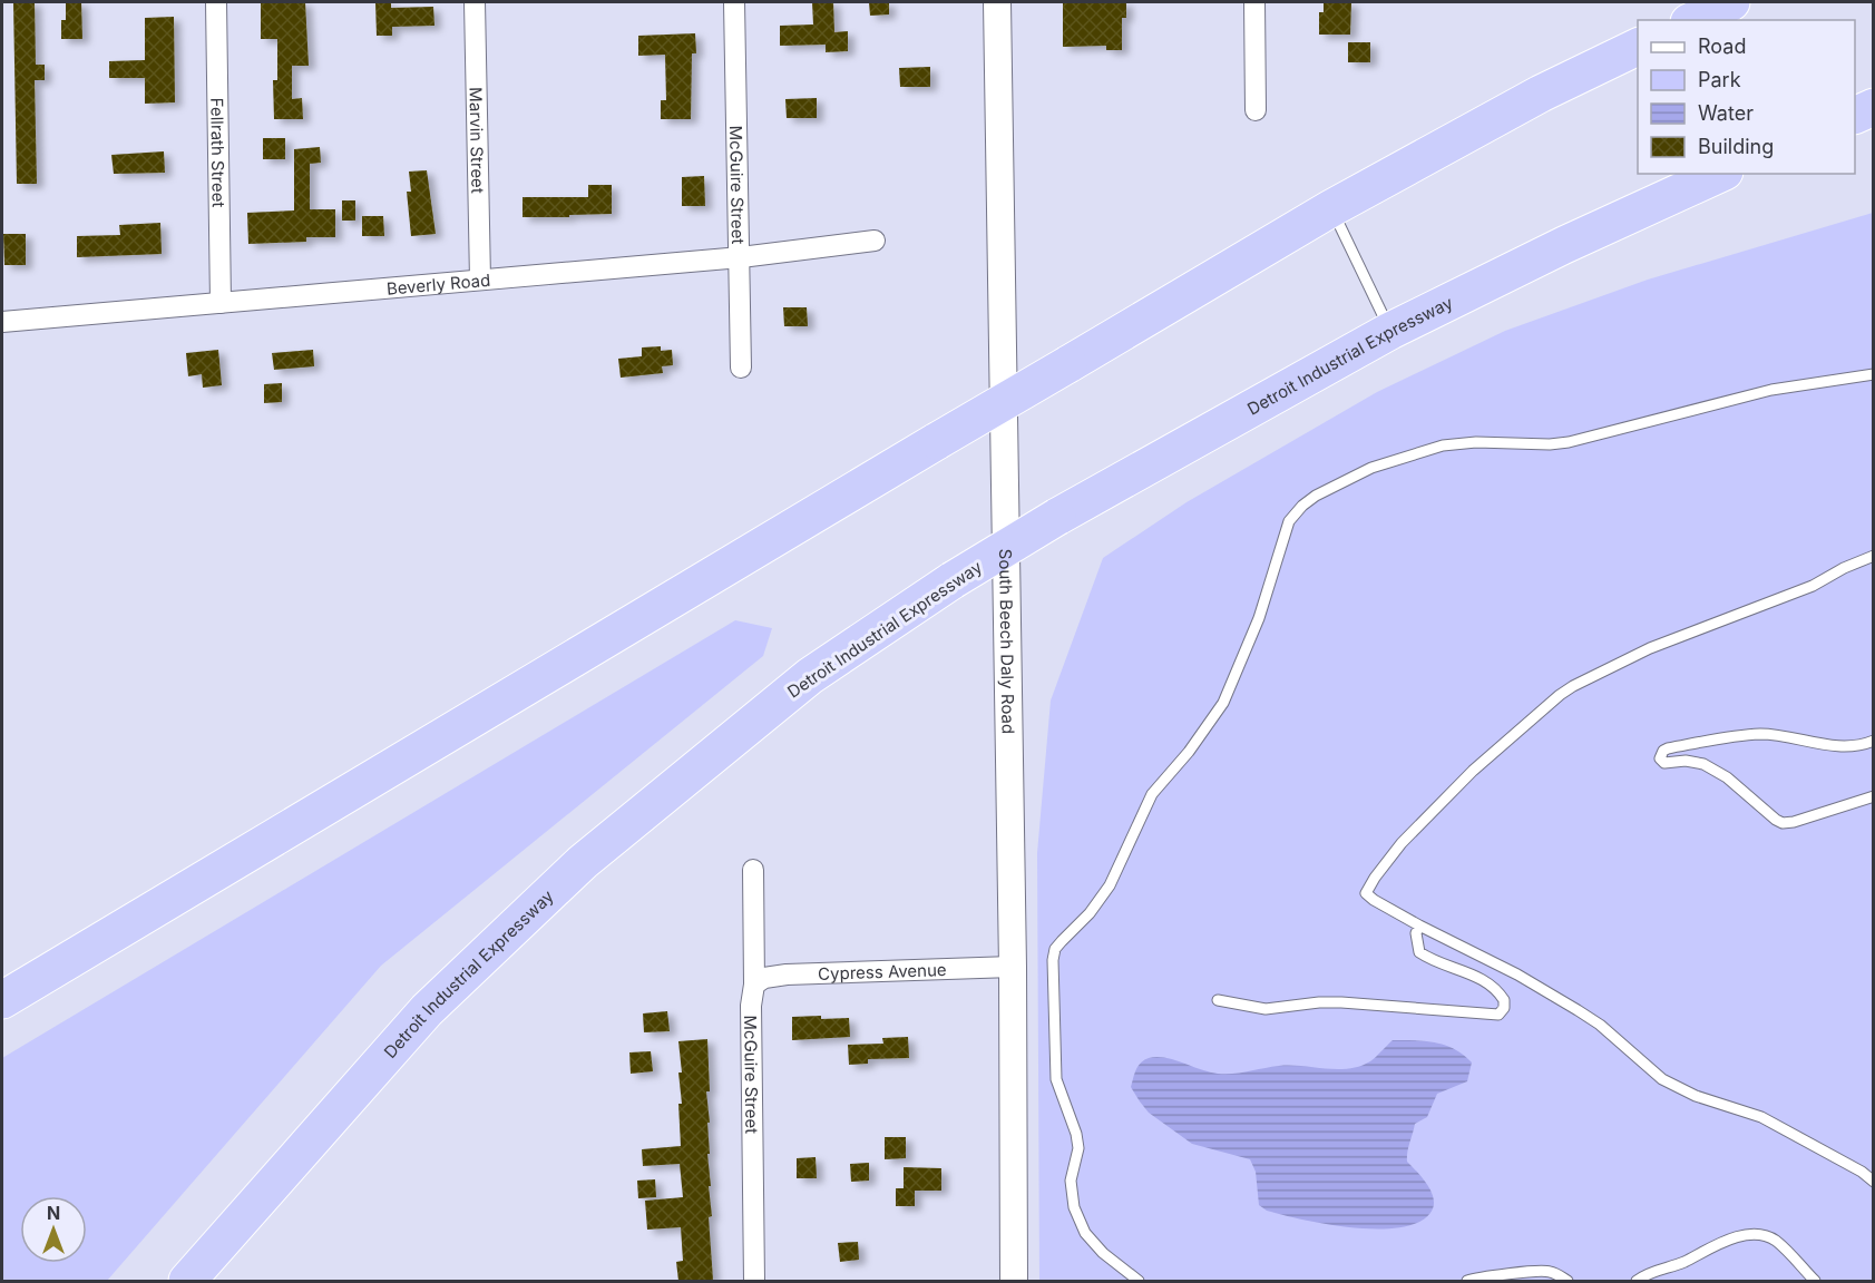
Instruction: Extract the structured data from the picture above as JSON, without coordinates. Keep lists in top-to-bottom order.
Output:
{
  "streets": {
    "highway": ["Detroit Industrial Expressway"],
    "street": [
      "Marvin Street",
      "Fellrath Street",
      "McGuire Street",
      "Beverly Road",
      "South Beech Daly Road",
      "Cypress Avenue"
    ]
  },
  "crossings": [
    ["Marvin Street", "Beverly Road"],
    ["Fellrath Street", "Beverly Road"],
    ["McGuire Street", "Beverly Road"],
    ["McGuire Street", "Cypress Avenue"],
    ["South Beech Daly Road", "Cypress Avenue"]
  ],
  "legend": [
    "Road",
    "Park",
    "Water",
    "Building"
  ],
  "north": "top"
}
